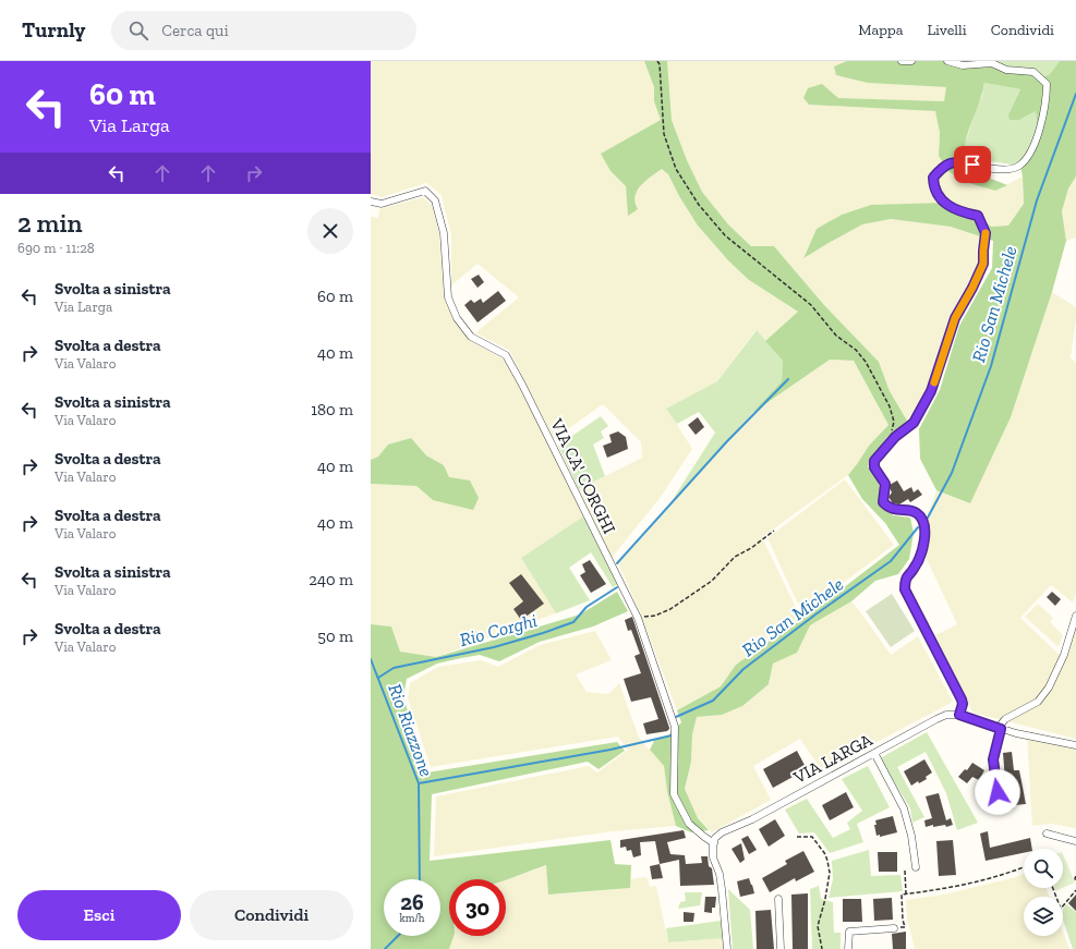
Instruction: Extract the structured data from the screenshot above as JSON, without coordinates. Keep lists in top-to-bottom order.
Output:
{
  "streets": {
    "street": ["VIA CA' CORGHI", "VIA LARGA"]
  },
  "crossings": [
    ["VIA CA' CORGHI", "VIA LARGA"]
  ],
  "water": ["Rio San Michele", "Rio Corghi", "Rio Riazzone"],
  "page": {
    "header": "Turnly",
    "search": "Cerca qui",
    "nav": ["Mappa", "Livelli", "Condividi"],
    "turn": ["60 m", "Via Larga"],
    "heading": ["2 min", "690 m · 11:28"],
    "list": [
      {
        "name": "Svolta a sinistra",
        "note": "Via Larga",
        "value": "60 m"
      },
      {
        "name": "Svolta a destra",
        "note": "Via Valaro",
        "value": "40 m"
      },
      {
        "name": "Svolta a sinistra",
        "note": "Via Valaro",
        "value": "180 m"
      },
      {
        "name": "Svolta a destra",
        "note": "Via Valaro",
        "value": "40 m"
      },
      {
        "name": "Svolta a destra",
        "note": "Via Valaro",
        "value": "40 m"
      },
      {
        "name": "Svolta a sinistra",
        "note": "Via Valaro",
        "value": "240 m"
      },
      {
        "name": "Svolta a destra",
        "note": "Via Valaro",
        "value": "50 m"
      }
    ],
    "speed": "26 km/h",
    "limit": "30",
    "buttons": ["Esci", "Condividi"]
  }
}
